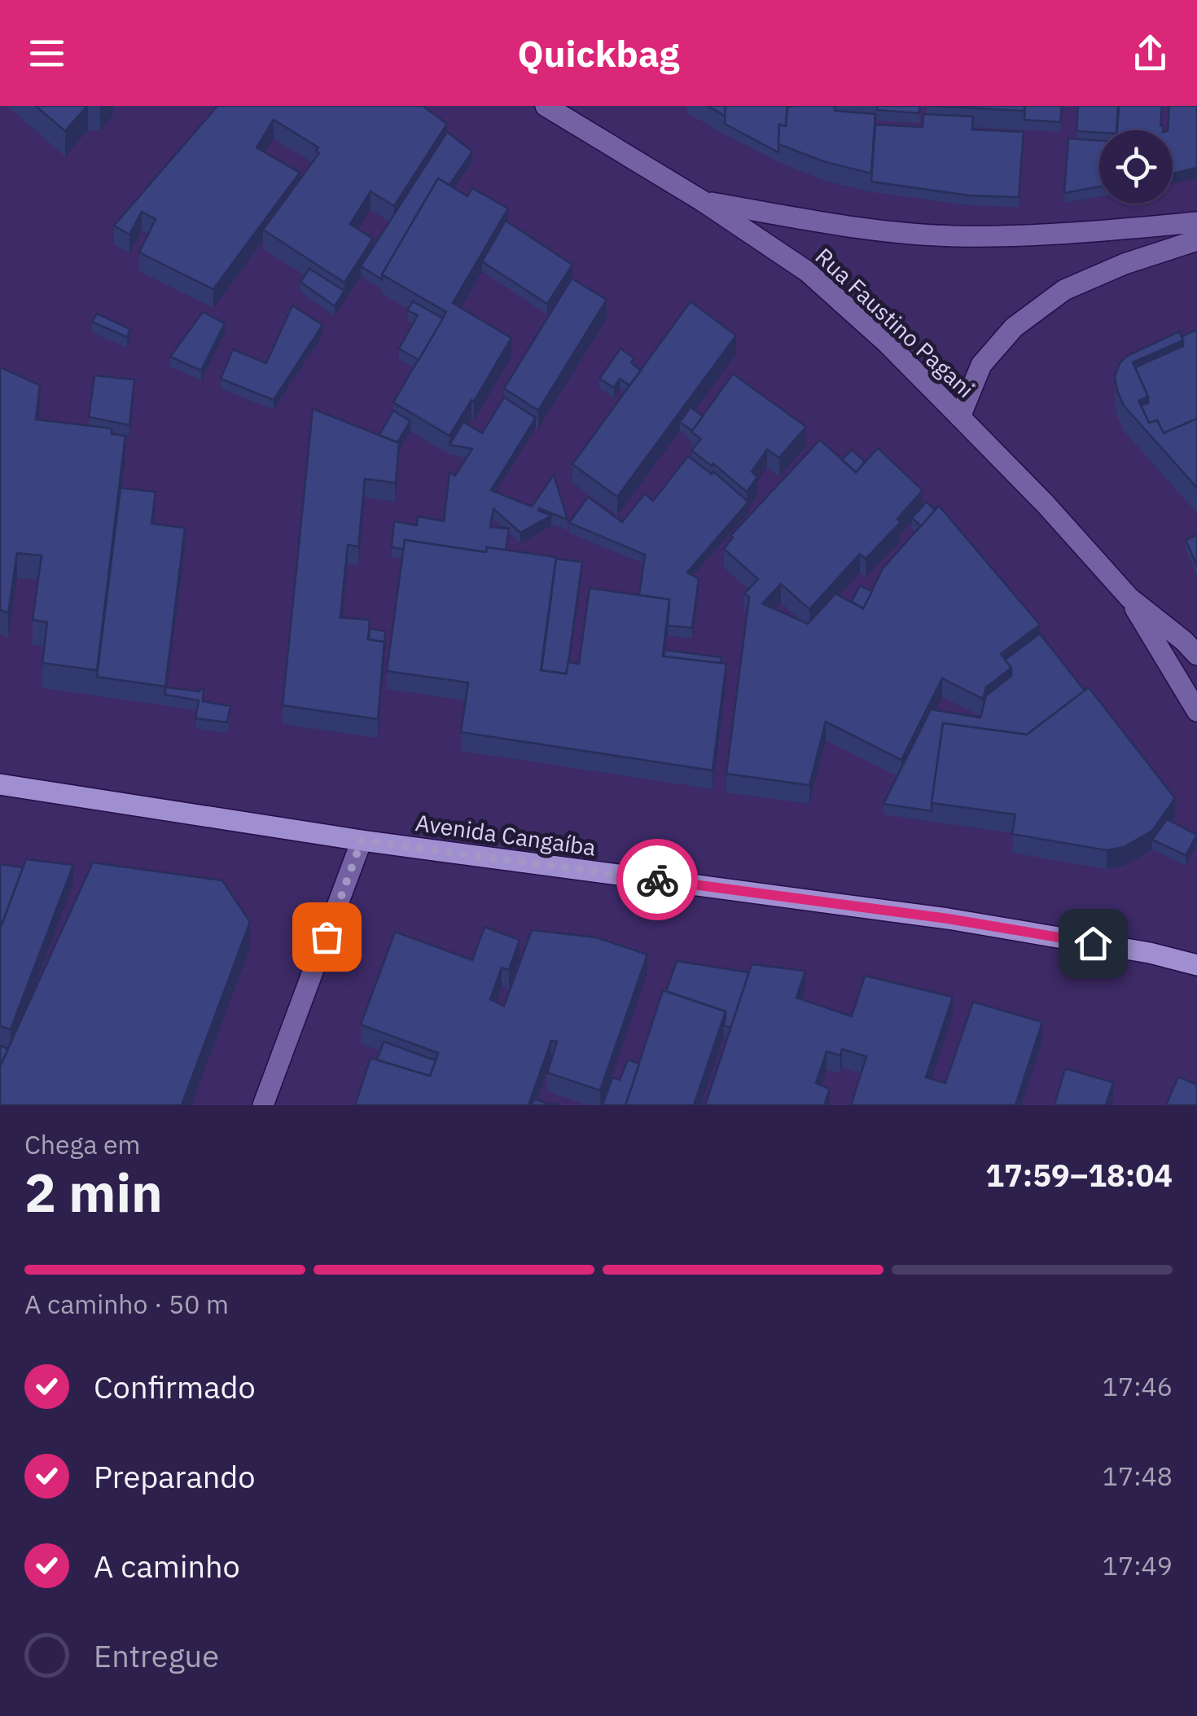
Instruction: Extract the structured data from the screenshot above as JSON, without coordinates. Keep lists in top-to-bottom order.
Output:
{
  "streets": {
    "main road": ["Avenida Cangaíba"],
    "street": ["Rua Faustino Pagani"]
  },
  "page": {
    "header": "Quickbag",
    "heading": ["2 min", "Chega em", "17:59–18:04"],
    "bar": "A caminho · 50 m",
    "list": [
      ["Confirmado", "17:46"],
      ["Preparando", "17:48"],
      ["A caminho", "17:49"],
      "Entregue"
    ]
  }
}
